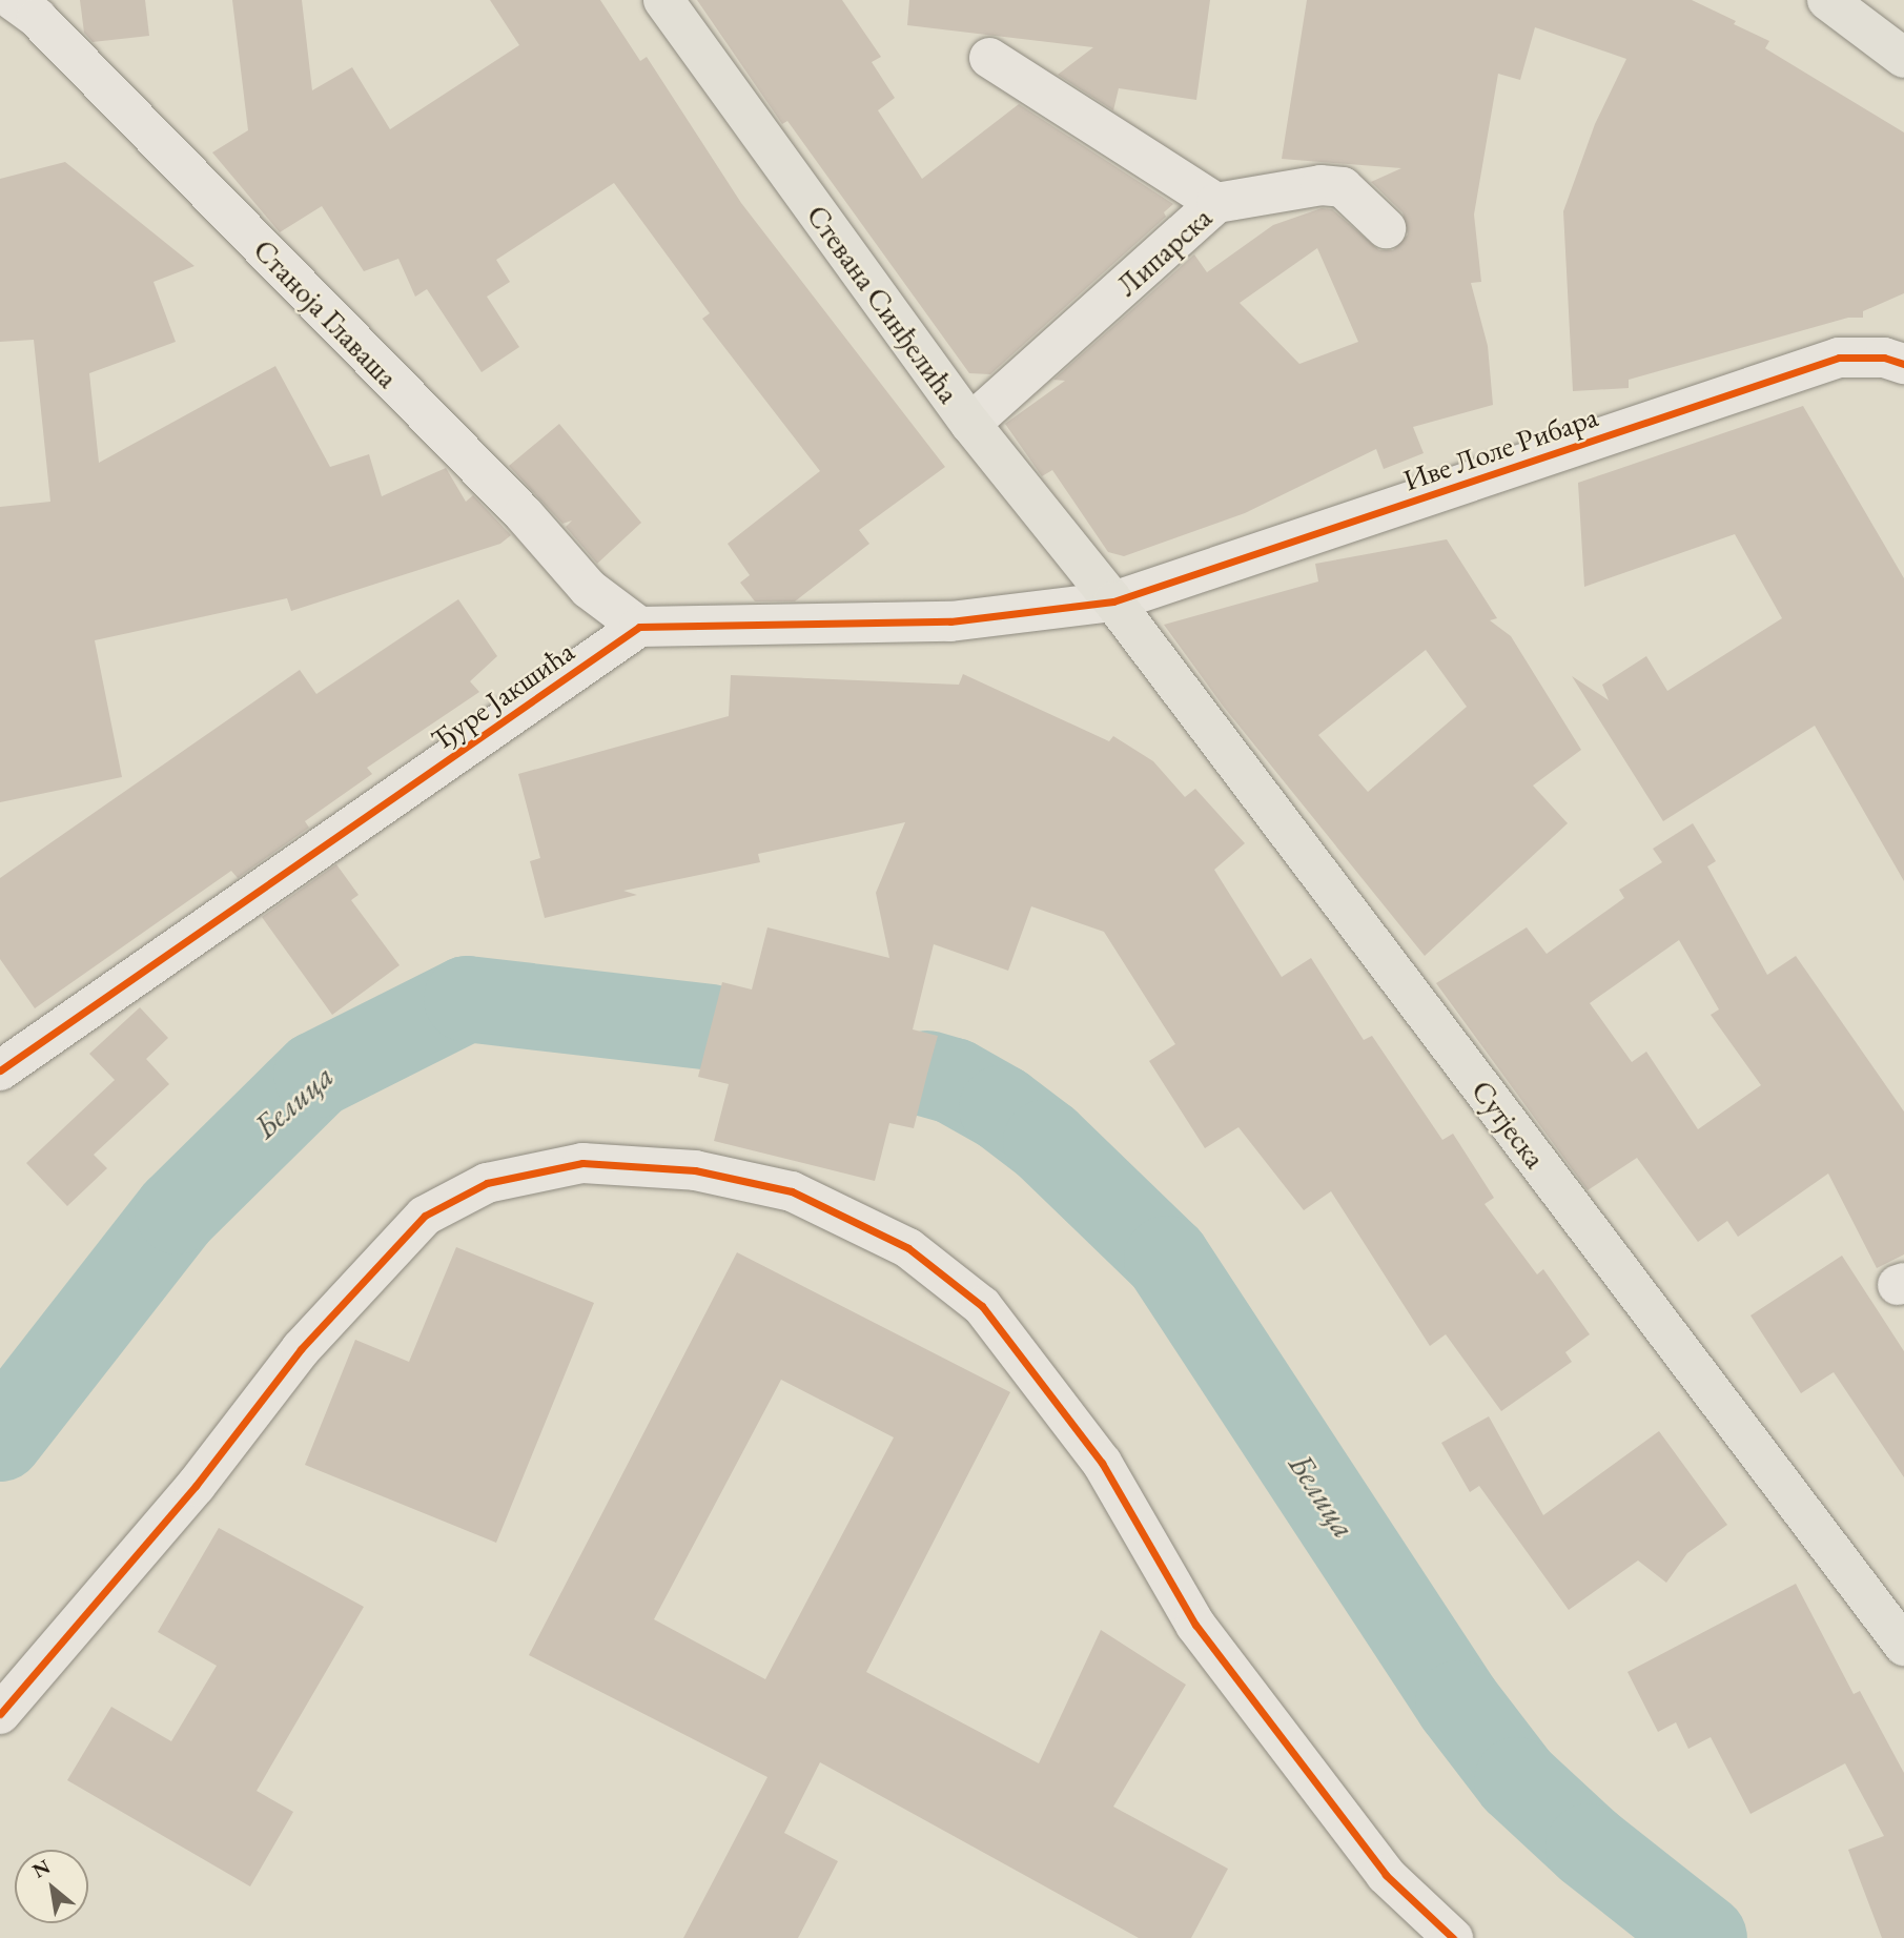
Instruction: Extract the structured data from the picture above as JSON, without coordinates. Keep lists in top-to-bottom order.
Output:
{
  "streets": {
    "main road": ["Стевана Синђелића", "Сутјеска"],
    "street": [
      "Липарска",
      "Станоја Главаша",
      "Иве Лоле Рибара",
      "Ђуре Јакшића"
    ]
  },
  "crossings": [
    ["Липарска", "Стевана Синђелића"],
    ["Стевана Синђелића", "Иве Лоле Рибара"],
    ["Стевана Синђелића", "Сутјеска"],
    ["Станоја Главаша", "Ђуре Јакшића"],
    ["Иве Лоле Рибара", "Сутјеска"]
  ],
  "water": ["Белица"],
  "north": "top left"
}
